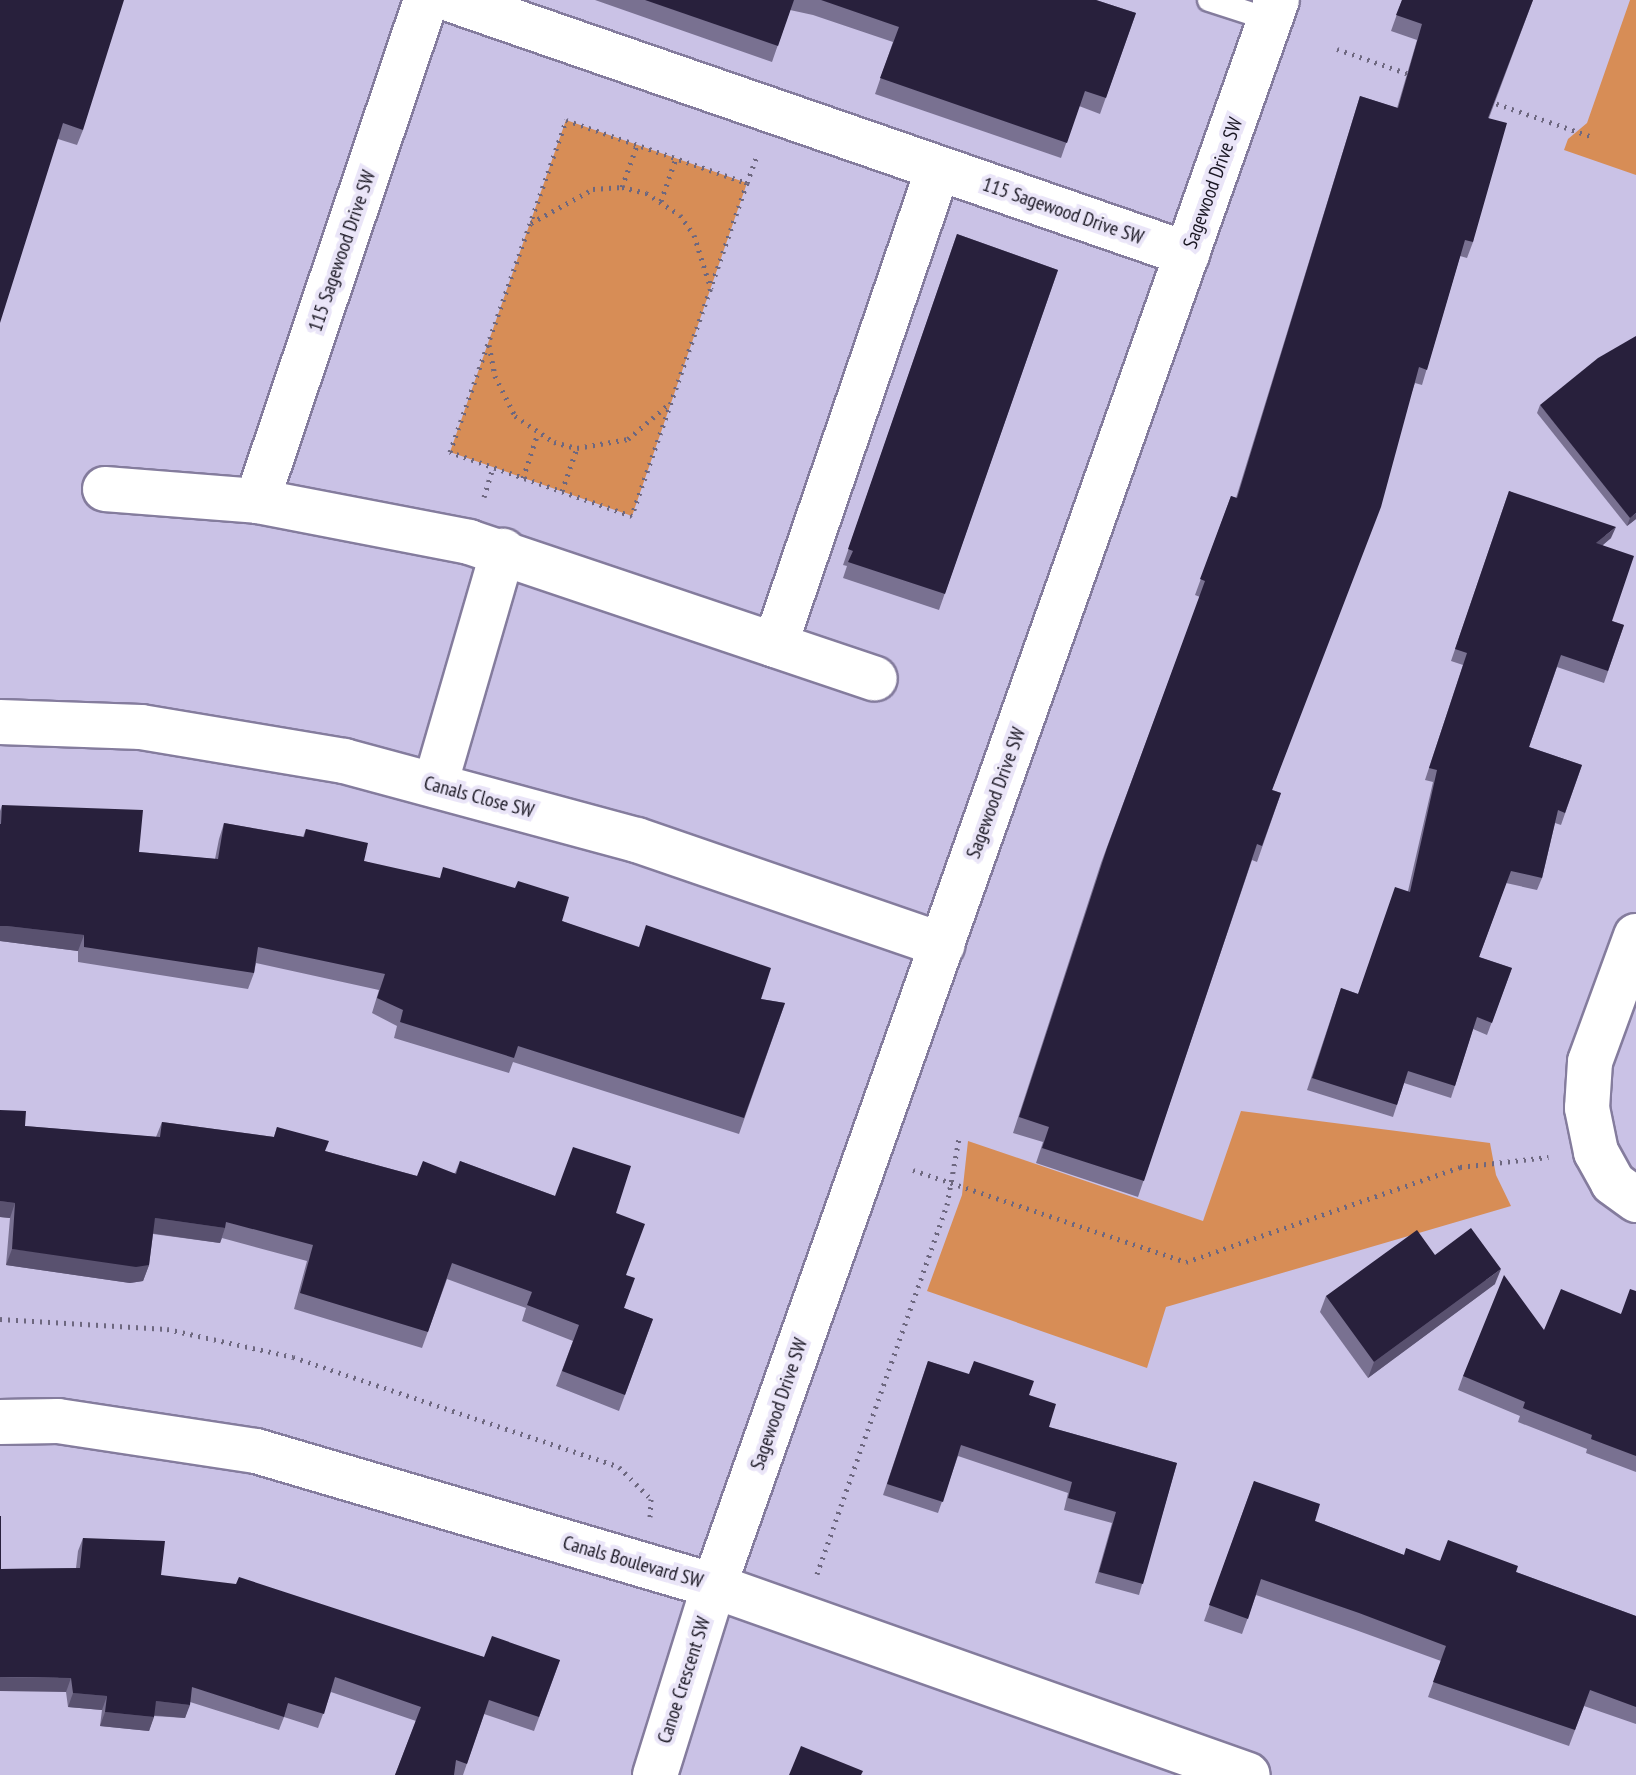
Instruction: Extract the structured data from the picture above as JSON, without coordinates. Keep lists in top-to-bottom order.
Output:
{
  "streets": {
    "street": [
      "Sagewood Drive SW",
      "115 Sagewood Drive SW",
      "Canals Close SW",
      "Canals Boulevard SW",
      "Canoe Crescent SW"
    ]
  },
  "crossings": [
    ["Sagewood Drive SW", "115 Sagewood Drive SW"],
    ["Sagewood Drive SW", "Canals Close SW"],
    ["Sagewood Drive SW", "Canals Boulevard SW"],
    ["Sagewood Drive SW", "Canoe Crescent SW"],
    ["Canals Boulevard SW", "Canoe Crescent SW"]
  ]
}
